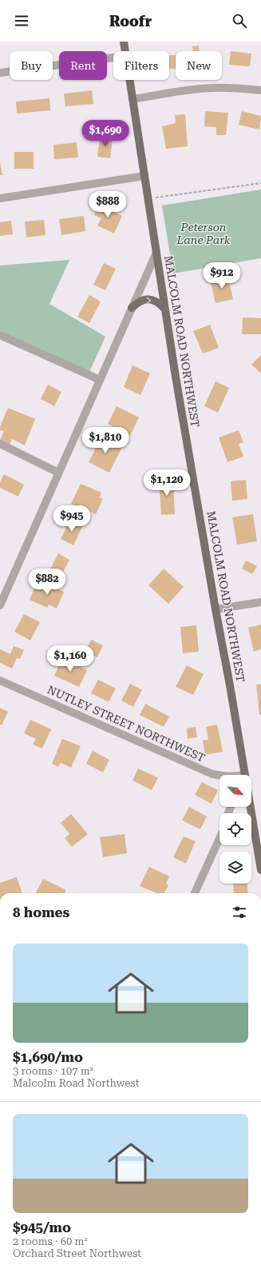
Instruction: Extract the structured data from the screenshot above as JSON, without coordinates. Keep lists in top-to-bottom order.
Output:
{
  "streets": {
    "main road": ["MALCOLM ROAD NORTHWEST"],
    "street": ["NUTLEY STREET NORTHWEST"]
  },
  "parks": ["Peterson Lane Park"],
  "north": "bottom right",
  "page": {
    "header": "Roofr",
    "chip": [
      "Buy",
      "Rent",
      "Filters",
      "New"
    ],
    "price": [
      "$1,690",
      "$888",
      "$912",
      "$1,810",
      "$1,120",
      "$945",
      "$882",
      "$1,160"
    ],
    "heading": "8 homes",
    "list": [
      {
        "name": "$1,690/mo",
        "note": "3 rooms · 107 m² · Malcolm Road Northwest"
      },
      {
        "name": "$945/mo",
        "note": "2 rooms · 60 m² · Orchard Street Northwest"
      }
    ]
  }
}
